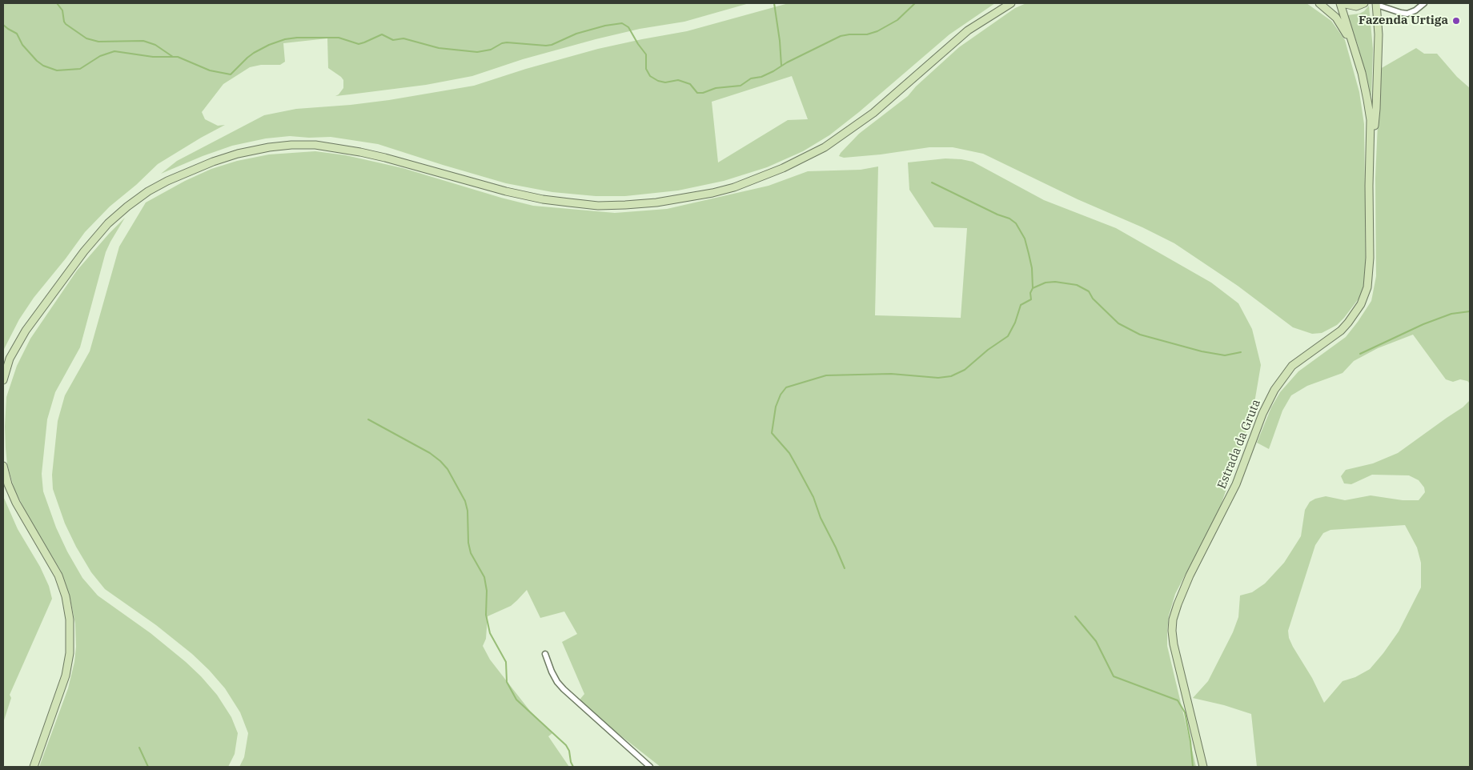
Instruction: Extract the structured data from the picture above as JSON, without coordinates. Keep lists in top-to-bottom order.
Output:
{
  "streets": {
    "main road": ["Estrada da Gruta"]
  },
  "places": ["Fazenda Urtiga"]
}
